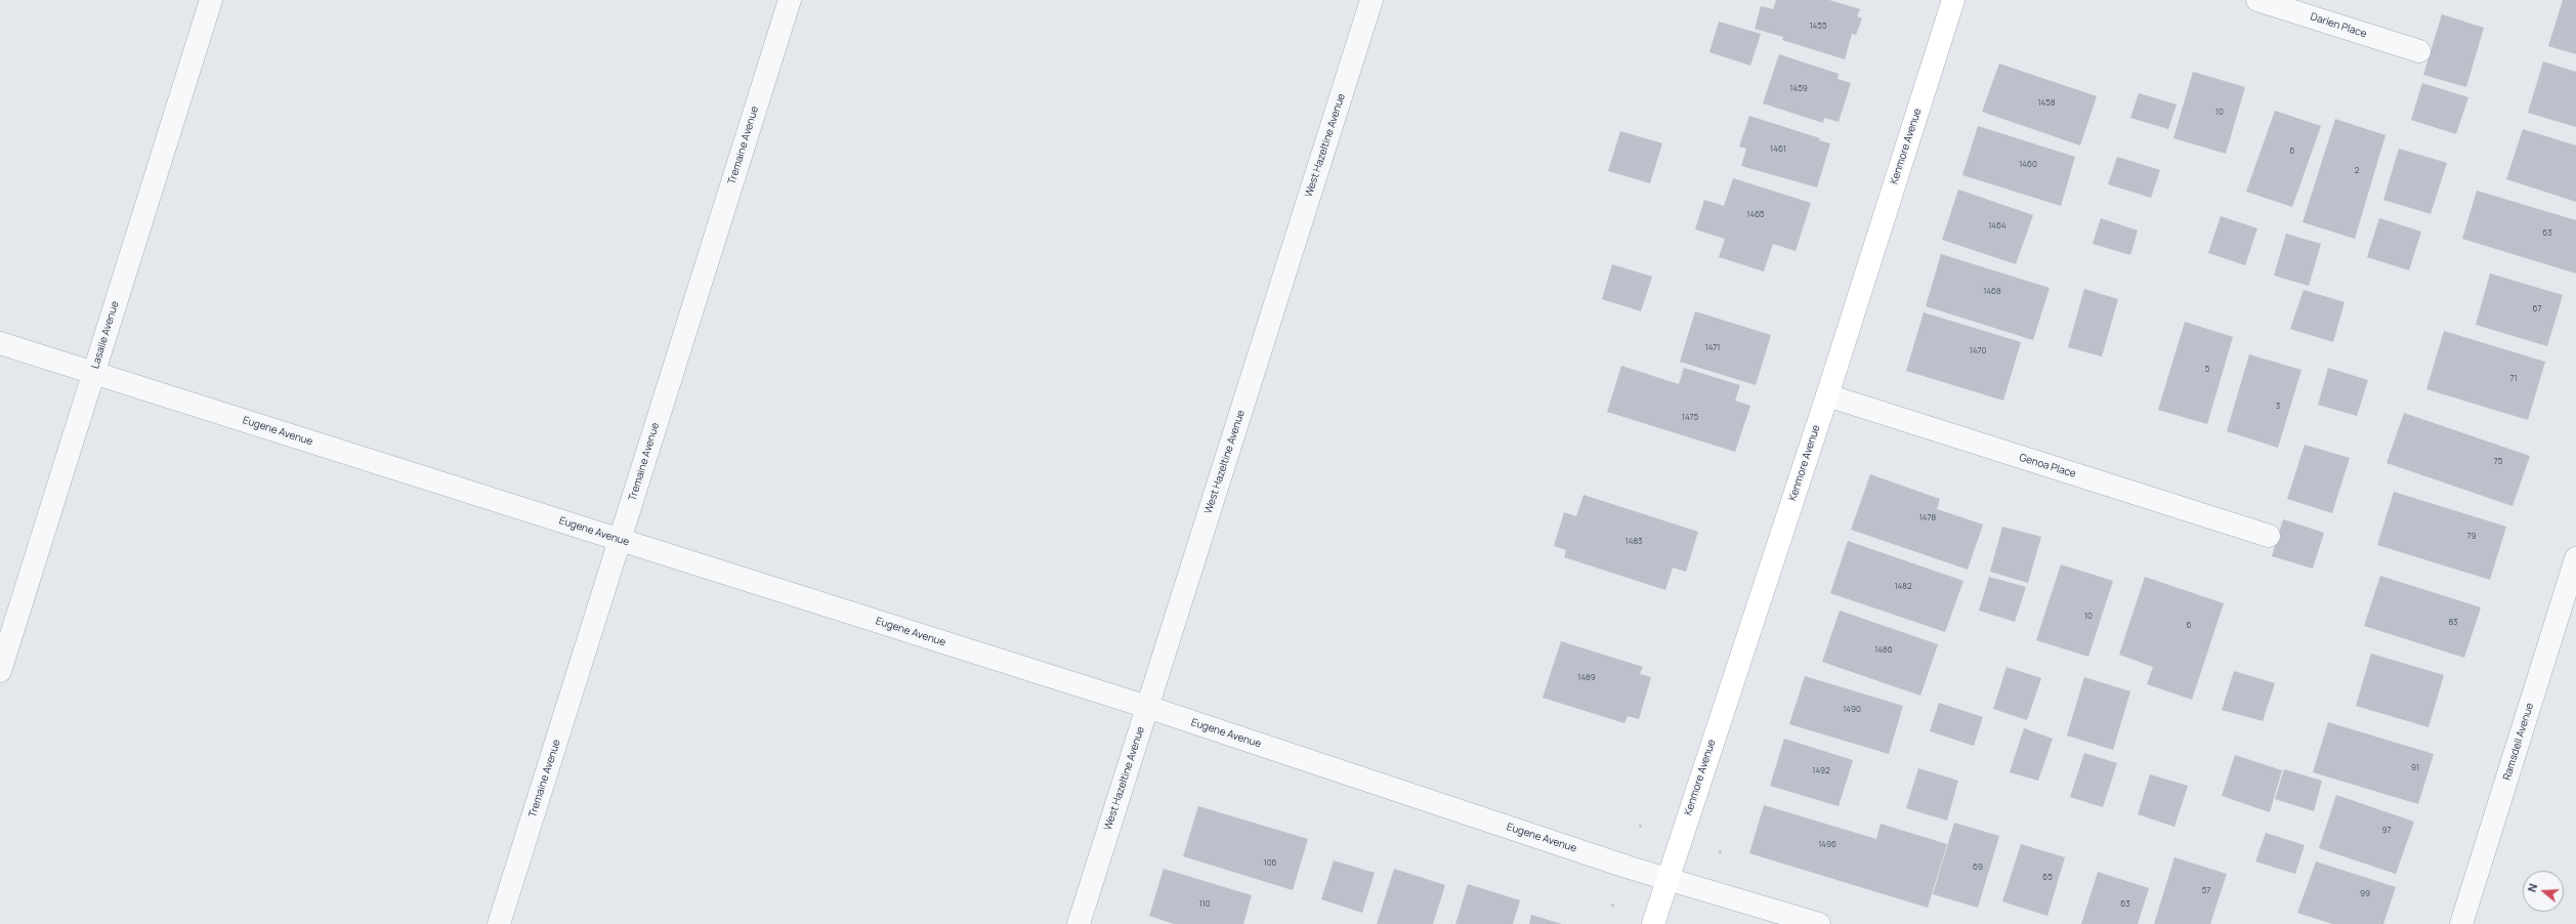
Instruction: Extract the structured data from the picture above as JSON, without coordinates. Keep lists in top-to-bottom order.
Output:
{
  "streets": {
    "street": [
      "Darien Place",
      "Tremaine Avenue",
      "West Hazeltine Avenue",
      "Kenmore Avenue",
      "Lasalle Avenue",
      "Eugene Avenue",
      "Genoa Place",
      "Ramsdell Avenue"
    ]
  },
  "crossings": [
    ["Tremaine Avenue", "Eugene Avenue"],
    ["West Hazeltine Avenue", "Eugene Avenue"],
    ["Kenmore Avenue", "Eugene Avenue"],
    ["Kenmore Avenue", "Genoa Place"],
    ["Lasalle Avenue", "Eugene Avenue"]
  ],
  "house_numbers": [
    "1455",
    "1459",
    "1458",
    "10",
    "1461",
    "6",
    "1460",
    "2",
    "1465",
    "1464",
    "63",
    "1468",
    "67",
    "1471",
    "1470",
    "5",
    "71",
    "3",
    "1475",
    "75",
    "1478",
    "79",
    "1483",
    "1482",
    "10",
    "83",
    "6",
    "1486",
    "1489",
    "1490",
    "91",
    "1492",
    "97",
    "1496",
    "106",
    "69",
    "65",
    "57",
    "99",
    "110",
    "63"
  ],
  "north": "left"
}
